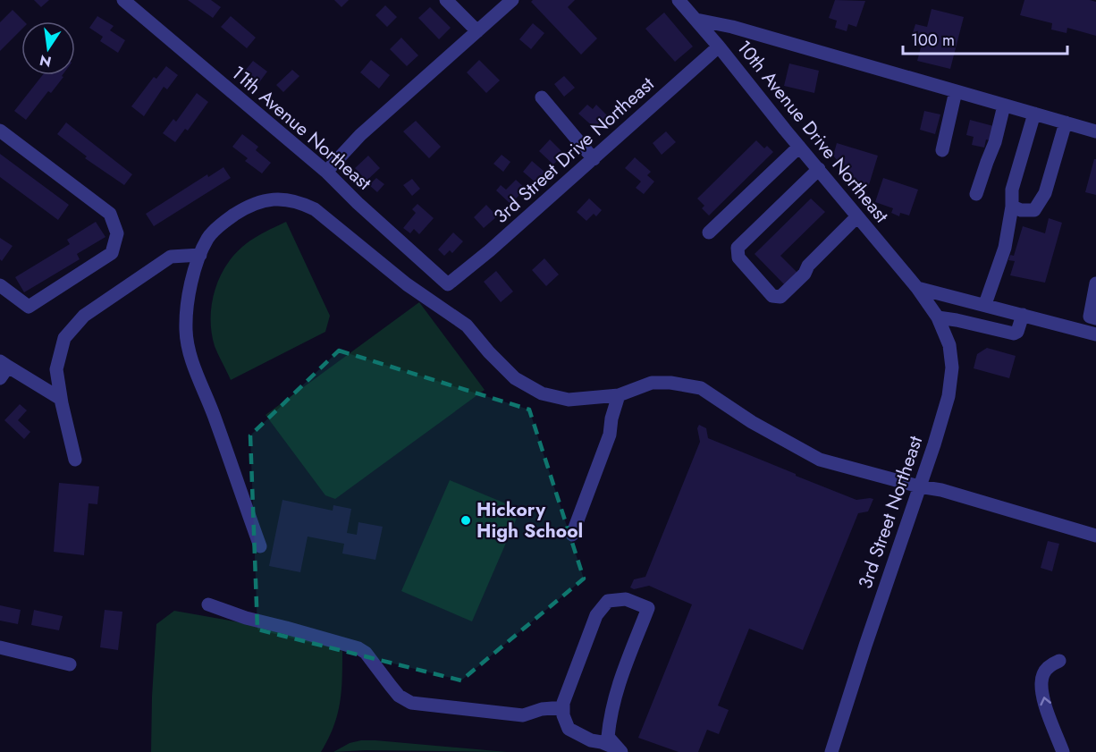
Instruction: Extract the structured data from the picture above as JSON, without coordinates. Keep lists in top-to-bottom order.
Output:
{
  "streets": {
    "street": [
      "11th Avenue Northeast",
      "10th Avenue Drive Northeast",
      "3rd Street Drive Northeast",
      "3rd Street Northeast"
    ]
  },
  "crossings": [
    ["11th Avenue Northeast", "3rd Street Drive Northeast"],
    ["10th Avenue Drive Northeast", "3rd Street Drive Northeast"],
    ["10th Avenue Drive Northeast", "3rd Street Northeast"]
  ],
  "places": ["Hickory High School"],
  "scale_bar": "100 m",
  "north": "bottom"
}
